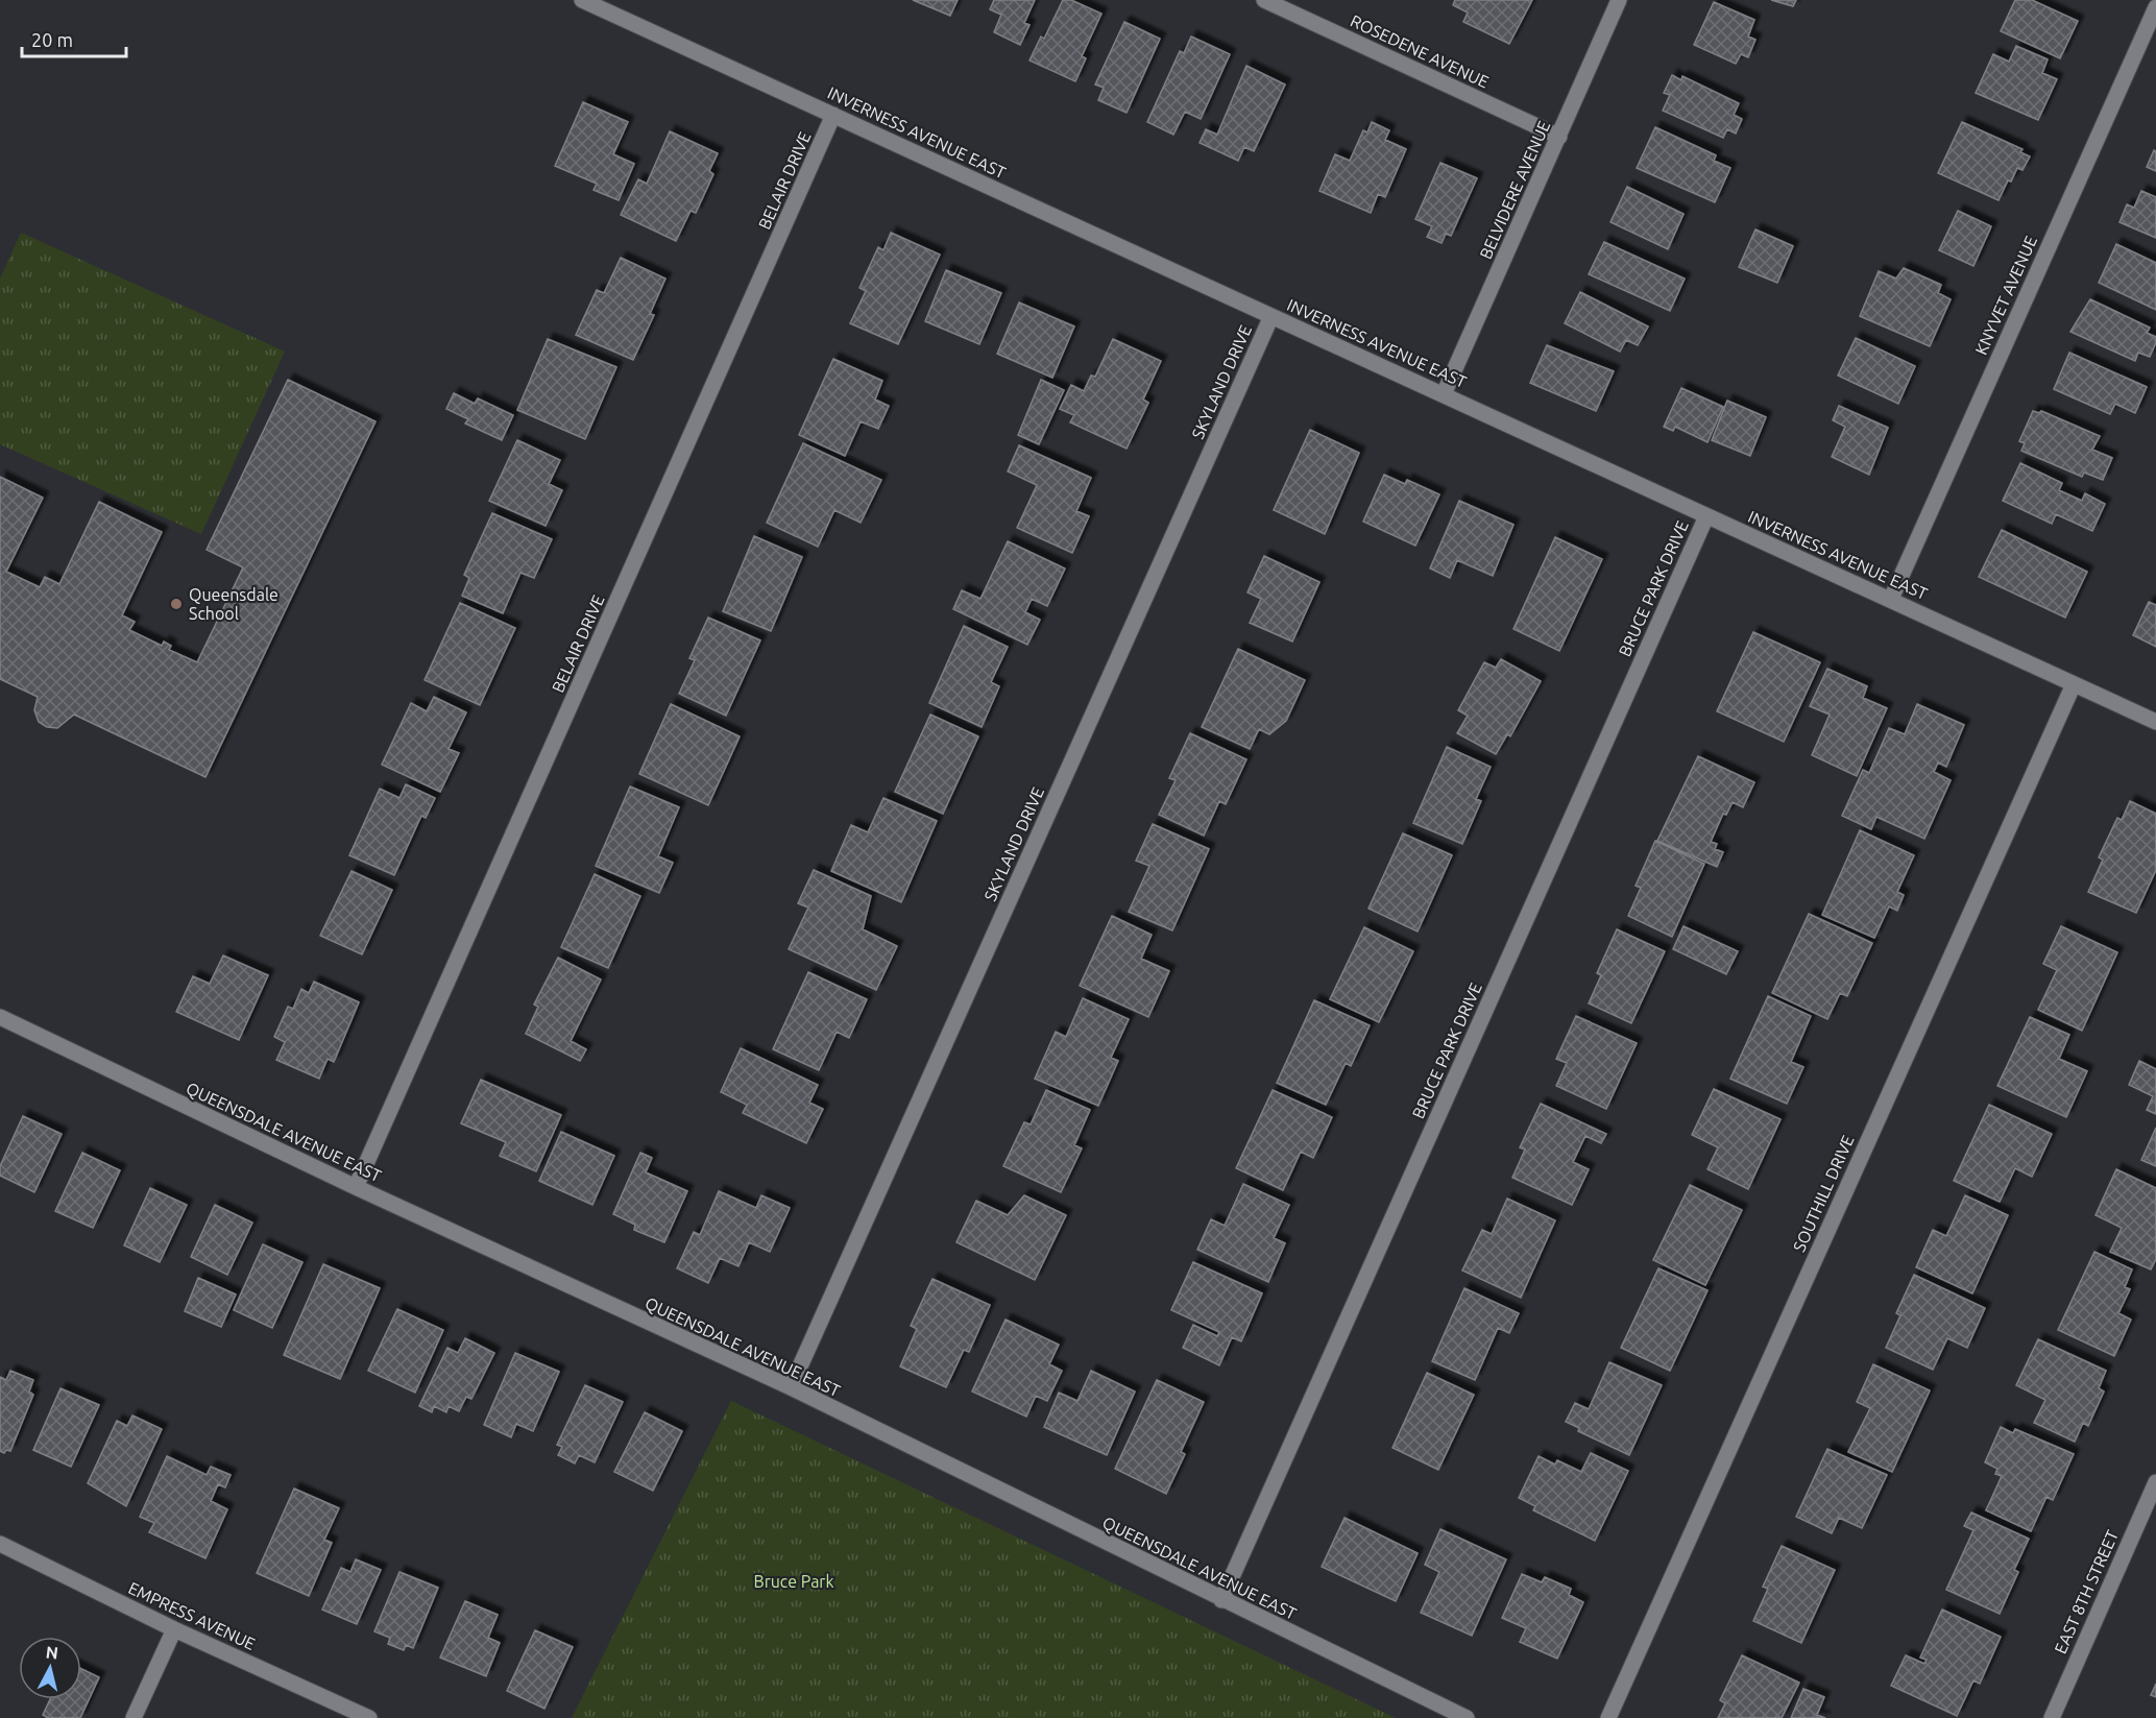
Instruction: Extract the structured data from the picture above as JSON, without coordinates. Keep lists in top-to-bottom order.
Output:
{
  "streets": {
    "street": [
      "ROSEDENE AVENUE",
      "INVERNESS AVENUE EAST",
      "BELAIR DRIVE",
      "BELVIDERE AVENUE",
      "KNYVET AVENUE",
      "SKYLAND DRIVE",
      "BRUCE PARK DRIVE",
      "QUEENSDALE AVENUE EAST",
      "SOUTHILL DRIVE",
      "EAST 8TH STREET",
      "EMPRESS AVENUE"
    ]
  },
  "crossings": [
    ["ROSEDENE AVENUE", "BELVIDERE AVENUE"],
    ["INVERNESS AVENUE EAST", "BELAIR DRIVE"],
    ["INVERNESS AVENUE EAST", "BELVIDERE AVENUE"],
    ["INVERNESS AVENUE EAST", "KNYVET AVENUE"],
    ["INVERNESS AVENUE EAST", "SKYLAND DRIVE"],
    ["INVERNESS AVENUE EAST", "BRUCE PARK DRIVE"],
    ["INVERNESS AVENUE EAST", "SOUTHILL DRIVE"],
    ["BELAIR DRIVE", "QUEENSDALE AVENUE EAST"],
    ["SKYLAND DRIVE", "QUEENSDALE AVENUE EAST"],
    ["BRUCE PARK DRIVE", "QUEENSDALE AVENUE EAST"]
  ],
  "parks": ["Bruce Park"],
  "places": ["Queensdale School"],
  "scale_bar": "20 m",
  "north": "top"
}
